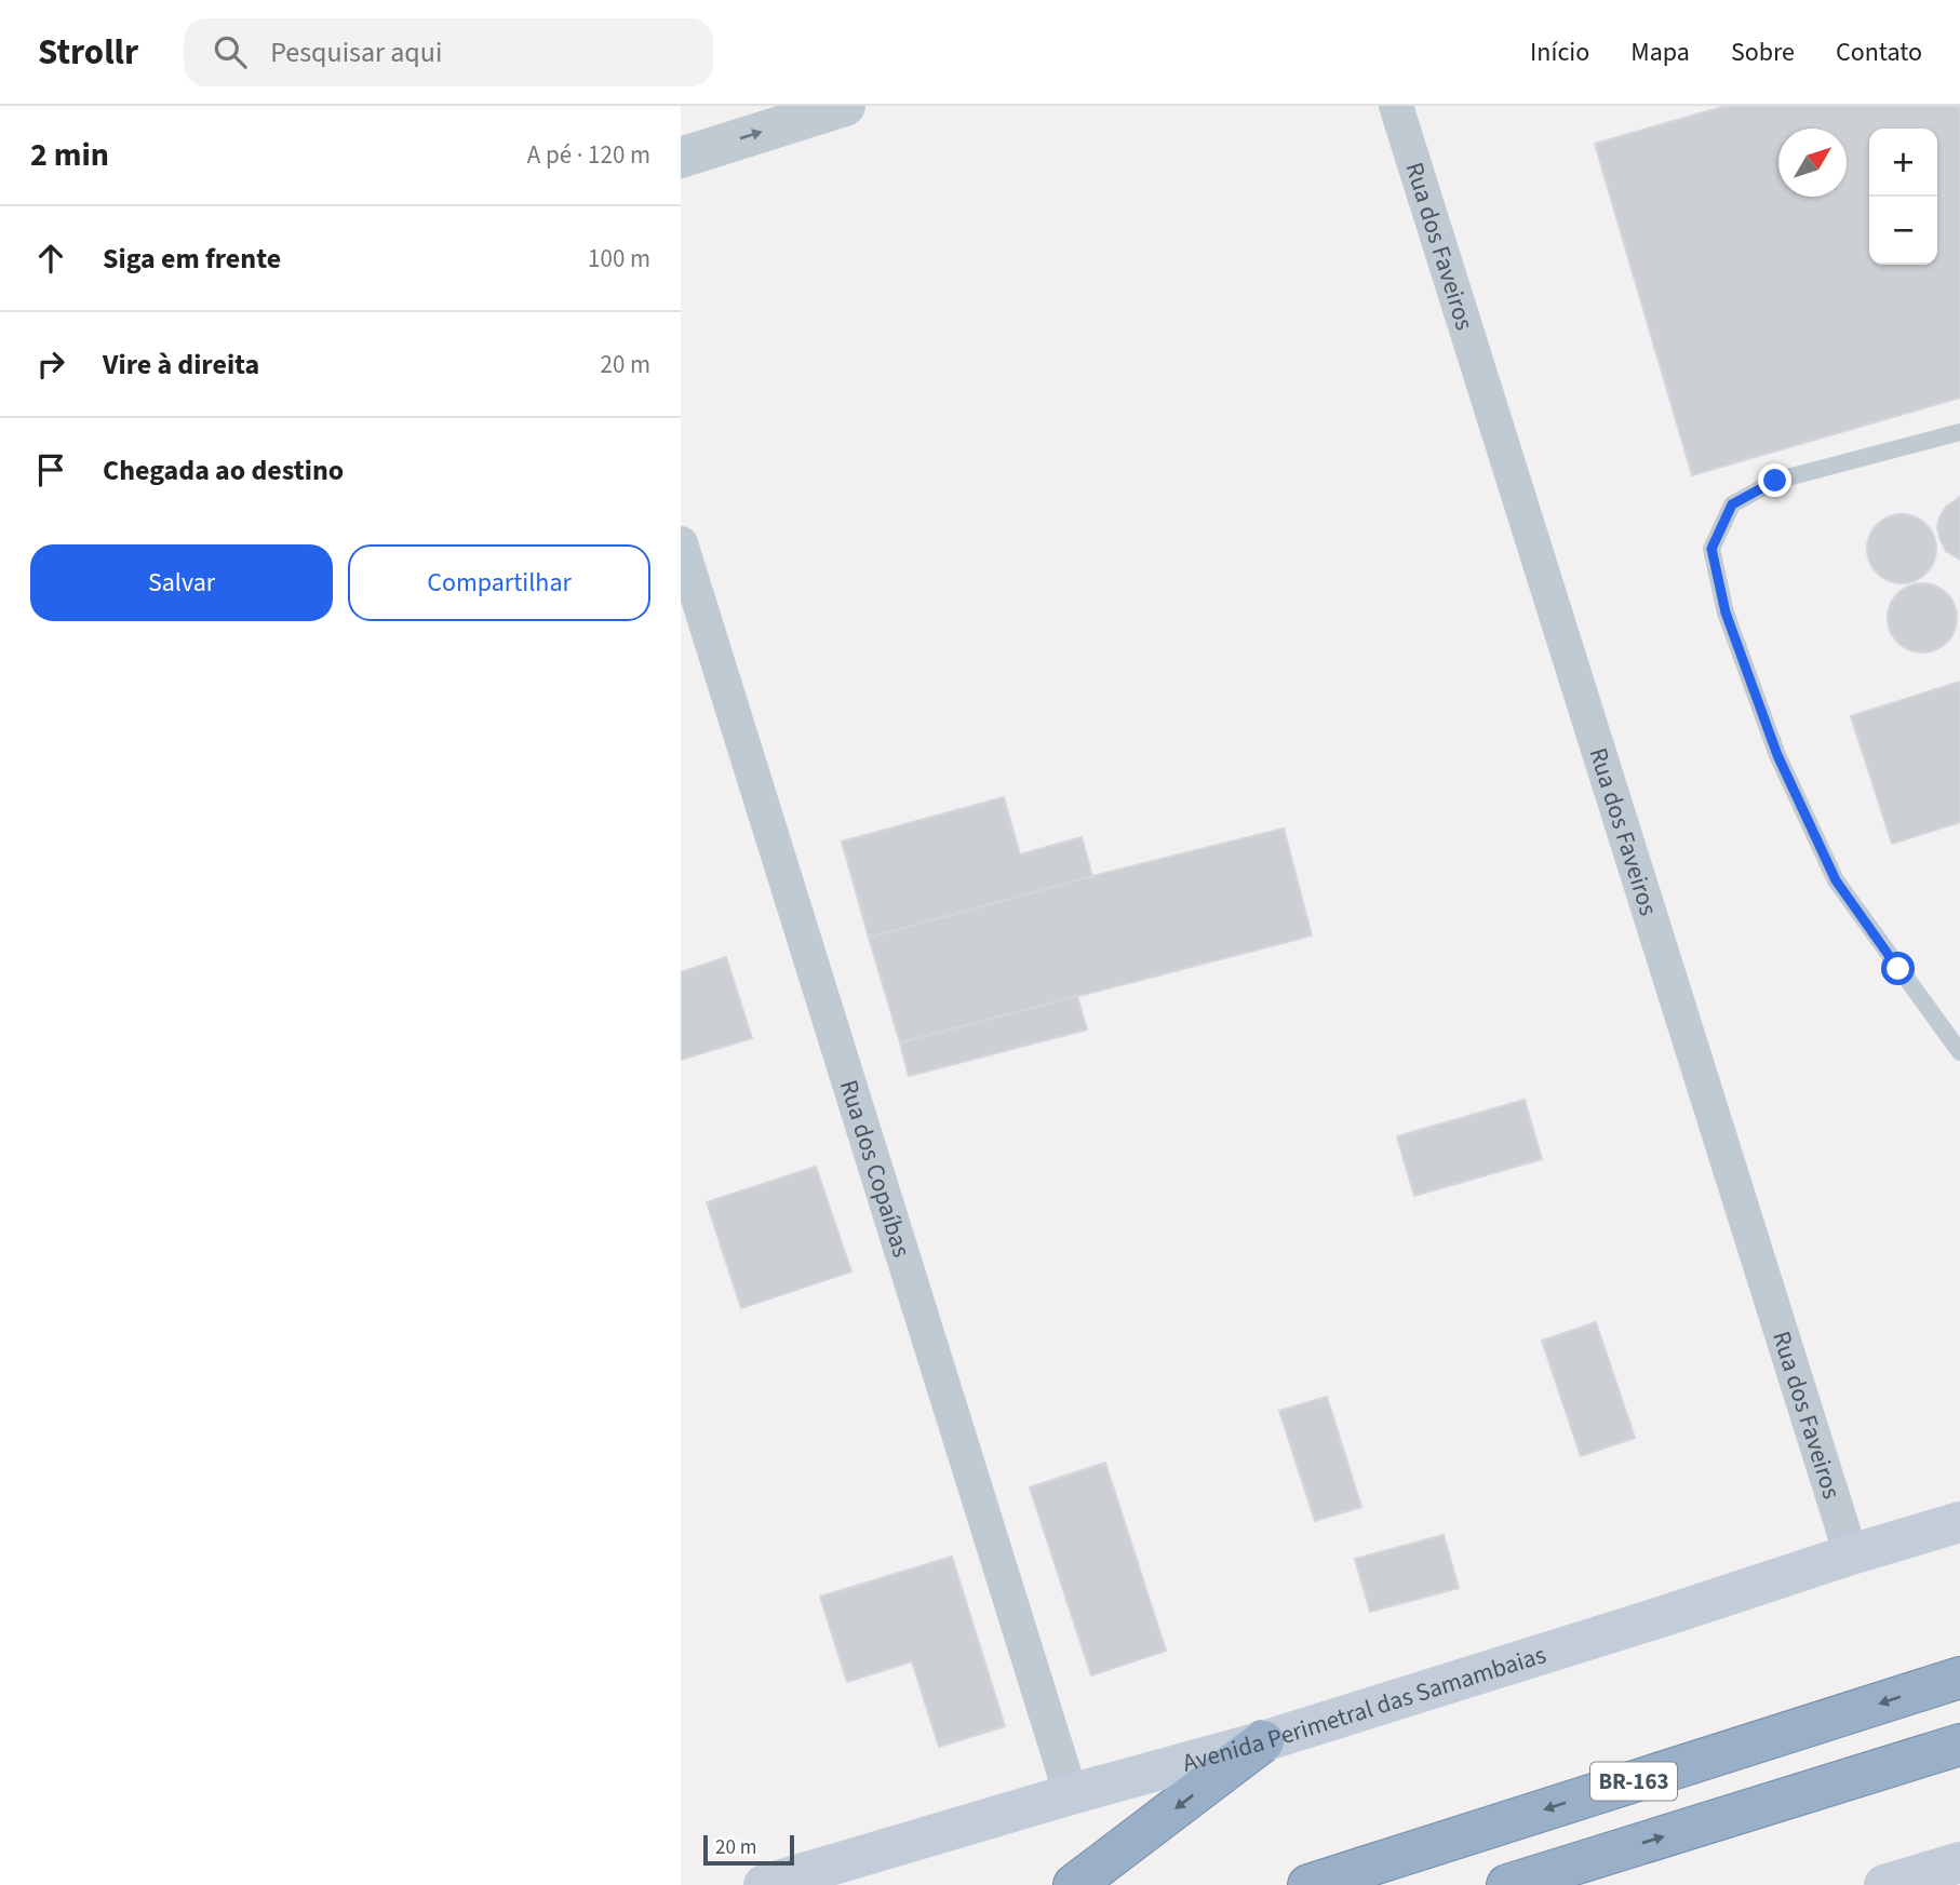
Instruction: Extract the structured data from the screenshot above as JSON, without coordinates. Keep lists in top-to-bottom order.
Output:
{
  "streets": {
    "highway": ["BR-163"],
    "main road": ["Avenida Perimetral das Samambaias"],
    "street": ["Rua dos Faveiros", "Rua dos Copaíbas"]
  },
  "crossings": [
    ["Rua dos Faveiros", "Avenida Perimetral das Samambaias"],
    ["Rua dos Copaíbas", "Avenida Perimetral das Samambaias"]
  ],
  "scale_bar": "20 m",
  "north": "top right",
  "page": {
    "header": "Strollr",
    "search": "Pesquisar aqui",
    "nav": [
      "Início",
      "Mapa",
      "Sobre",
      "Contato"
    ],
    "heading": ["2 min", "A pé · 120 m"],
    "map_buttons": ["+", "−"],
    "list": [
      ["Siga em frente", "100 m"],
      ["Vire à direita", "20 m"],
      "Chegada ao destino"
    ],
    "buttons": ["Salvar", "Compartilhar"],
    "scale": "20 m"
  }
}
